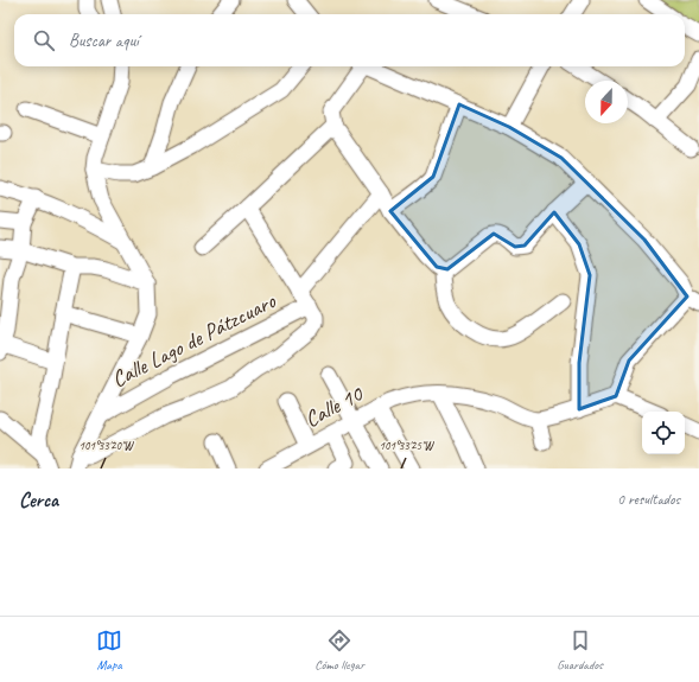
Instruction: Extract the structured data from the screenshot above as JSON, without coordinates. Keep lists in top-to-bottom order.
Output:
{
  "streets": {
    "street": ["Calle Lago de Pátzcuaro", "Calle 10"]
  },
  "north": "bottom",
  "page": {
    "search": "Buscar aquí",
    "heading": ["Cerca", "0 resultados"],
    "nav": ["Mapa", "Cómo llegar", "Guardados"]
  },
  "coordinates": ["101°33'20\"W", "101°33'25\"W"]
}
